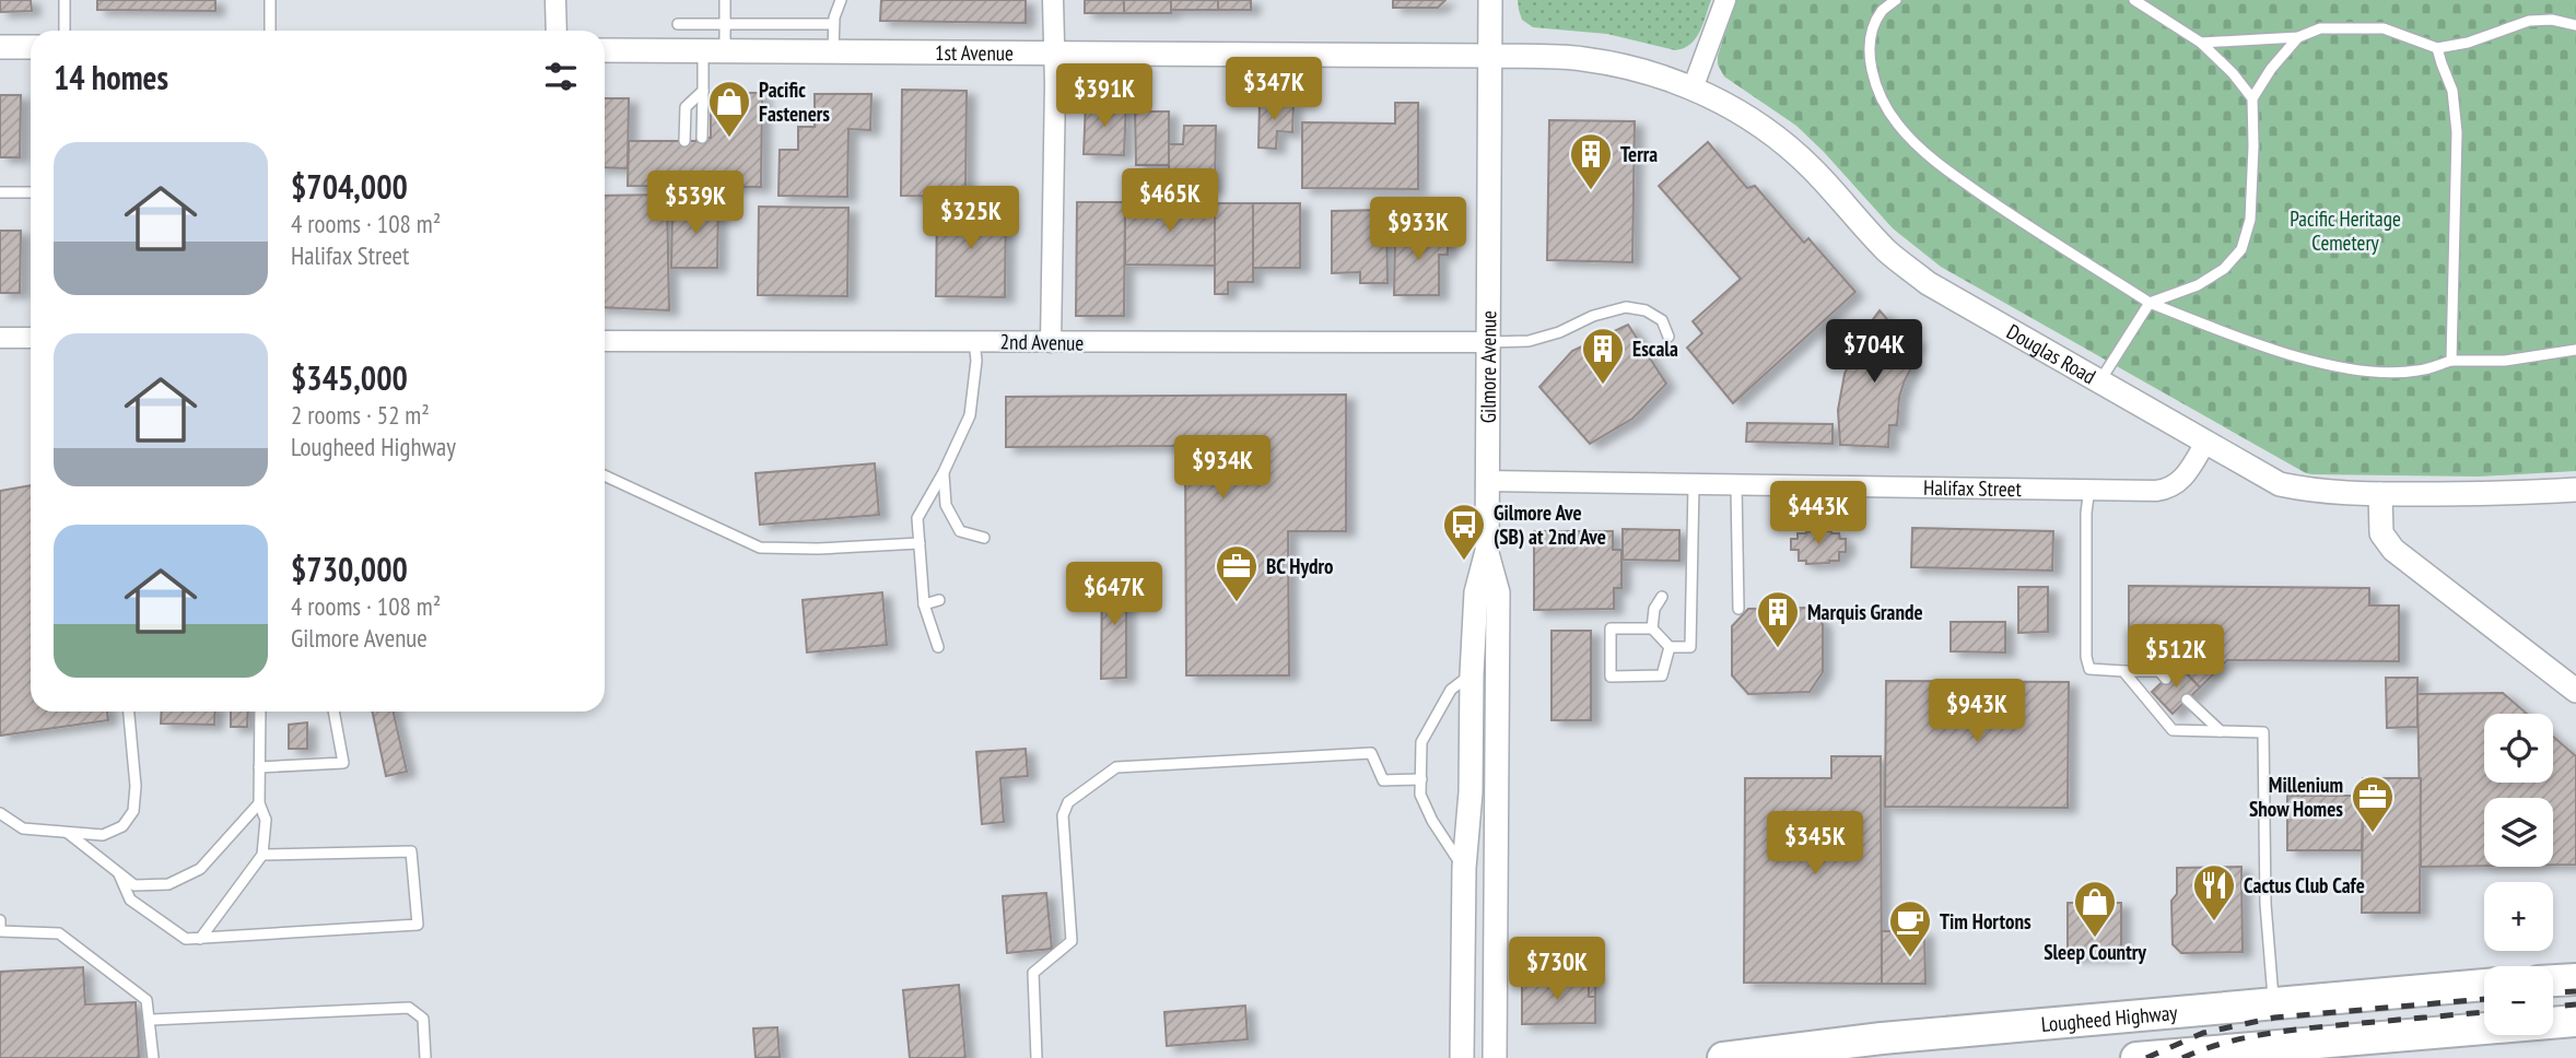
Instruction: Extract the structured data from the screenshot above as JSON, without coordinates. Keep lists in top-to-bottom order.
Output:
{
  "streets": {
    "main road": ["Lougheed Highway"],
    "street": [
      "1st Avenue",
      "2nd Avenue",
      "Douglas Road",
      "Gilmore Avenue",
      "Halifax Street"
    ]
  },
  "crossings": [
    ["1st Avenue", "Douglas Road"],
    ["1st Avenue", "Gilmore Avenue"],
    ["2nd Avenue", "Gilmore Avenue"],
    ["Douglas Road", "Gilmore Avenue"],
    ["Douglas Road", "Halifax Street"],
    ["Gilmore Avenue", "Halifax Street"]
  ],
  "parks": ["Pacific Heritage Cemetery"],
  "places": {
    "shop": ["Pacific Fasteners", "Sleep Country"],
    "building": ["Terra", "Escala", "Marquis Grande"],
    "bus stop": ["Gilmore Ave (SB) at 2nd Ave"],
    "office": ["BC Hydro", "Millenium Show Homes"],
    "restaurant": ["Cactus Club Cafe"],
    "cafe": ["Tim Hortons"]
  },
  "page": {
    "heading": "14 homes",
    "price": [
      "$347K",
      "$391K",
      "$465K",
      "$539K",
      "$325K",
      "$933K",
      "$704K",
      "$934K",
      "$443K",
      "$647K",
      "$512K",
      "$943K",
      "$345K",
      "$730K"
    ],
    "list": [
      {
        "name": "$704,000",
        "note": "4 rooms · 108 m² · Halifax Street"
      },
      {
        "name": "$345,000",
        "note": "2 rooms · 52 m² · Lougheed Highway"
      },
      {
        "name": "$730,000",
        "note": "4 rooms · 108 m² · Gilmore Avenue"
      }
    ],
    "map_buttons": ["+", "−"]
  }
}
